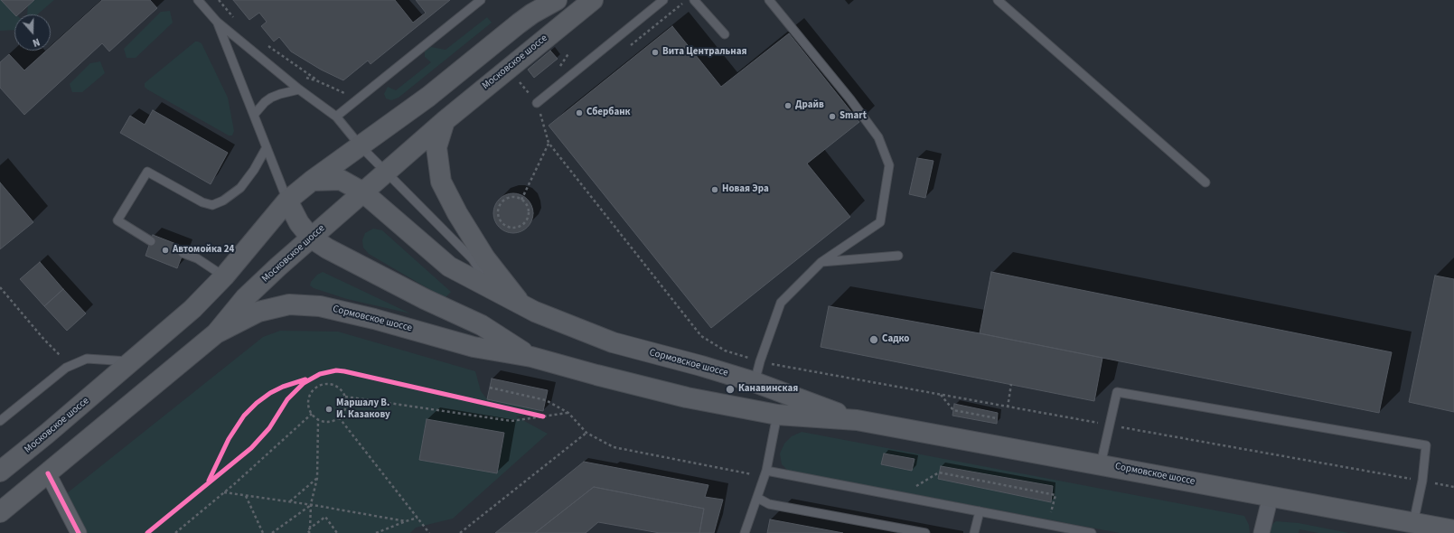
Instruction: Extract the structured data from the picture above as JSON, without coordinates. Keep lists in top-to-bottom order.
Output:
{
  "streets": {
    "main road": ["Московское шоссе", "Сормовское шоссе"]
  },
  "crossings": [
    ["Московское шоссе", "Сормовское шоссе"]
  ],
  "places": [
    "Вита Центральная",
    "Драйв",
    "Сбербанк",
    "Smart",
    "Новая Эра",
    "Автомойка 24",
    "Садко",
    "Канавинская",
    "Маршалу В. И. Казакову"
  ],
  "north": "bottom"
}
